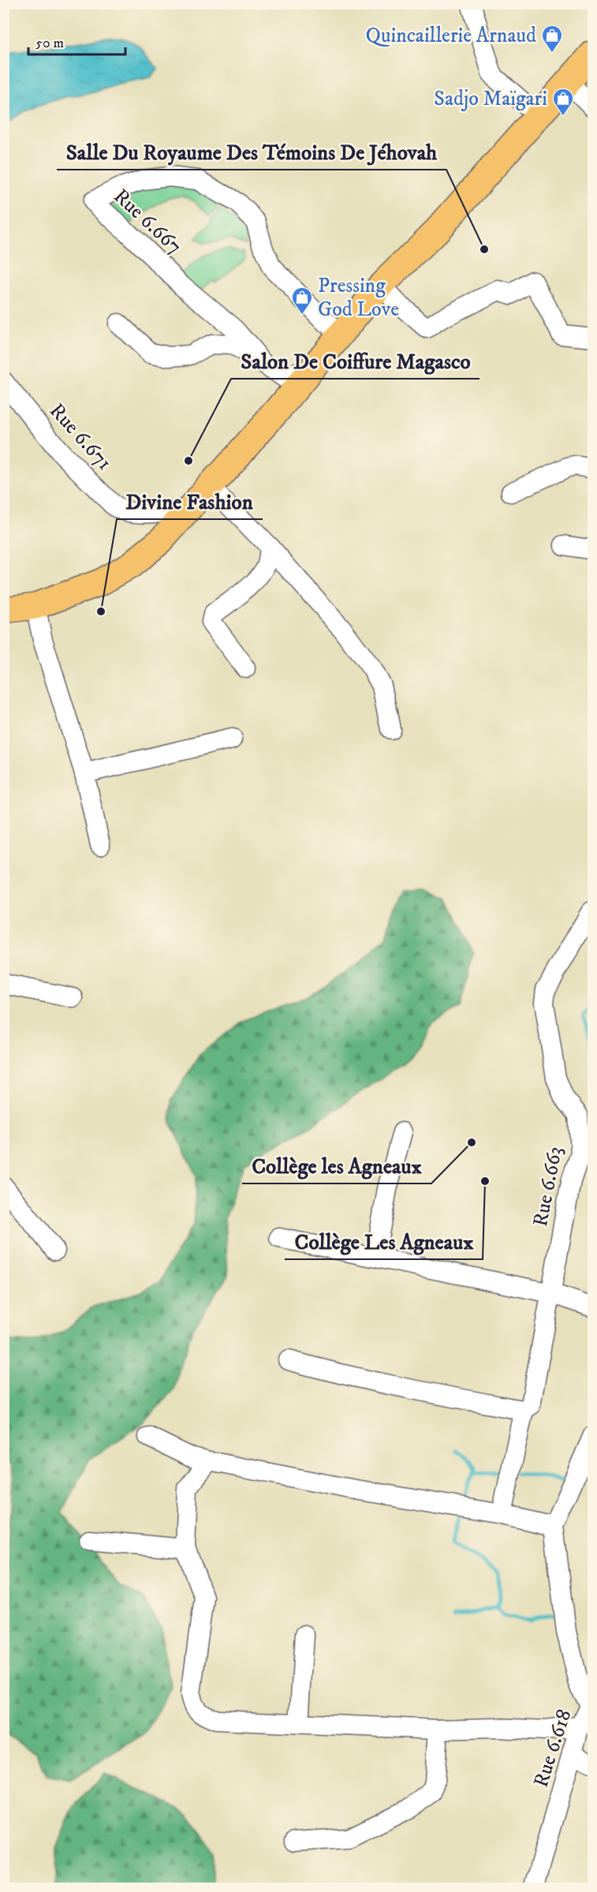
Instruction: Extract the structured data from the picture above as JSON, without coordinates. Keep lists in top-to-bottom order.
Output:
{
  "streets": {
    "street": [
      "Rue 6.667",
      "Rue 6.671",
      "Rue 6.663",
      "Rue 6.618"
    ]
  },
  "places": {
    "shop": ["Quincaillerie Arnaud", "Sadjo Maïgari", "Pressing God Love"],
    "other": [
      "Salle Du Royaume Des Témoins De Jéhovah",
      "Salon De Coiffure Magasco",
      "Divine Fashion",
      "Collège les Agneaux",
      "Collège Les Agneaux"
    ]
  },
  "scale_bar": "50 m"
}
